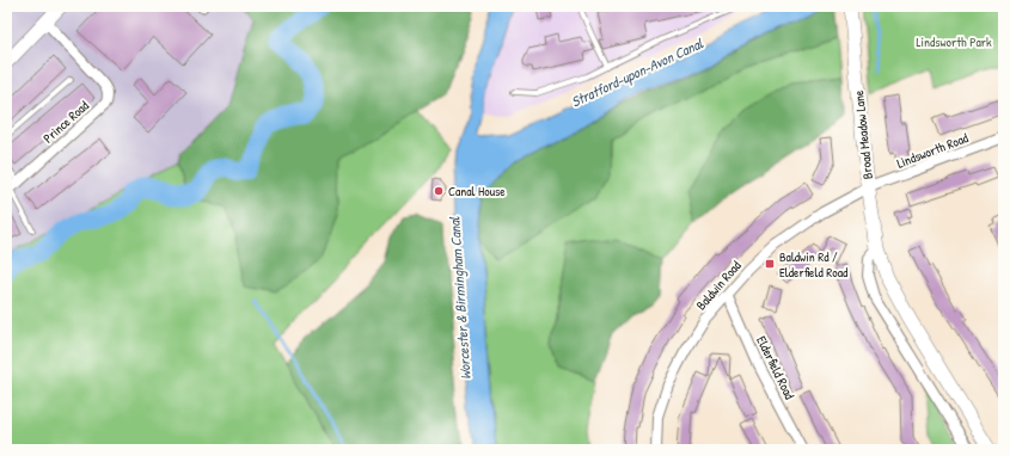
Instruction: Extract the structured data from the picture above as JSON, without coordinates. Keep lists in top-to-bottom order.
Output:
{
  "streets": {
    "street": [
      "Prince Road",
      "Broad Meadow Lane",
      "Lindsworth Road",
      "Baldwin Road",
      "Elderfield Road"
    ]
  },
  "crossings": [
    ["Broad Meadow Lane", "Lindsworth Road"],
    ["Broad Meadow Lane", "Baldwin Road"],
    ["Lindsworth Road", "Baldwin Road"],
    ["Baldwin Road", "Elderfield Road"]
  ],
  "water": ["Stratford-upon-Avon Canal", "Worcester & Birmingham Canal"],
  "parks": ["Lindsworth Park"],
  "places": {
    "other": ["Canal House"],
    "transit": ["Baldwin Rd / Elderfield Road"]
  }
}
